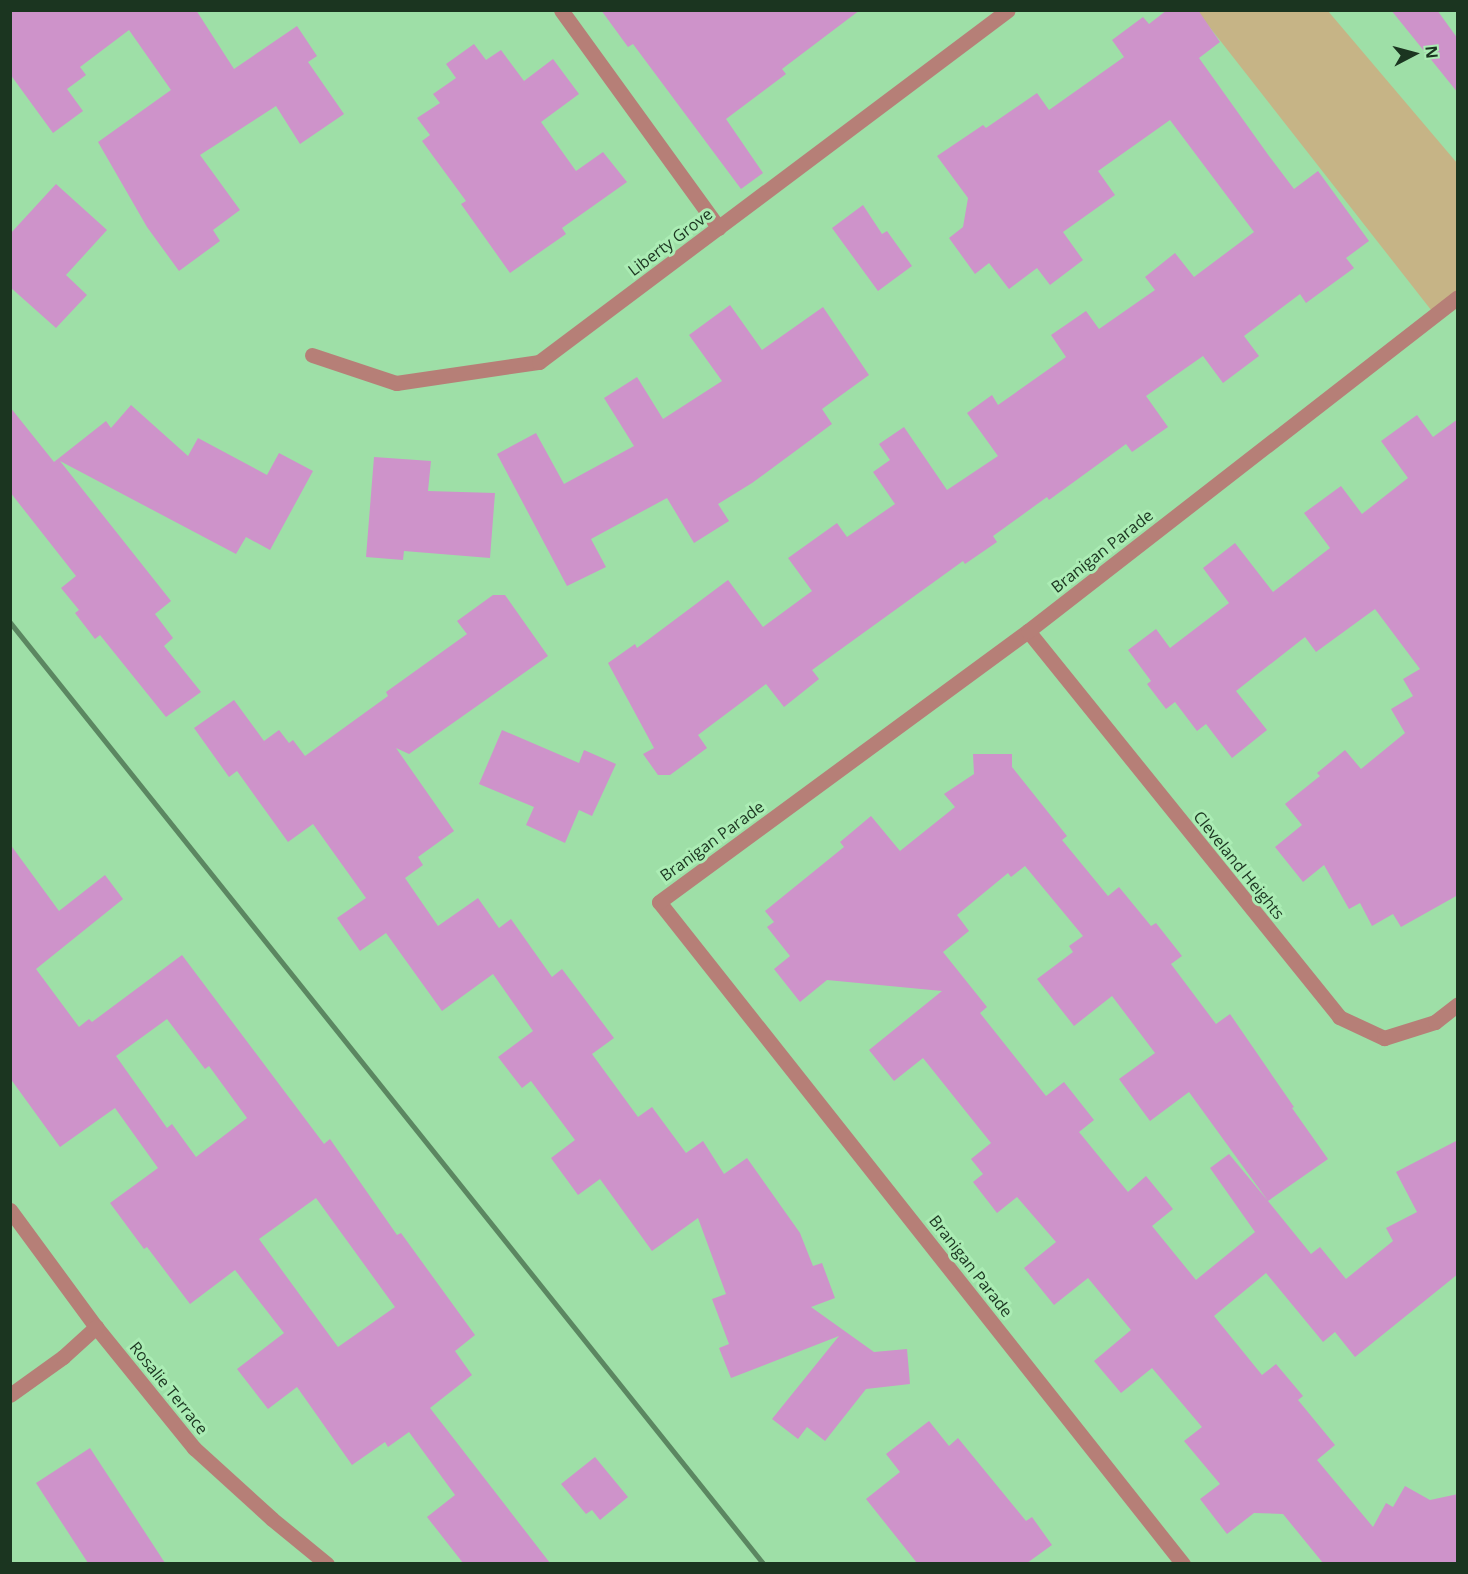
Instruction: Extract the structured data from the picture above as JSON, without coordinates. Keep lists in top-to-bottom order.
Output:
{
  "streets": {
    "street": [
      "Liberty Grove",
      "Branigan Parade",
      "Cleveland Heights",
      "Rosalie Terrace"
    ]
  },
  "crossings": [
    ["Branigan Parade", "Cleveland Heights"]
  ],
  "north": "right"
}
